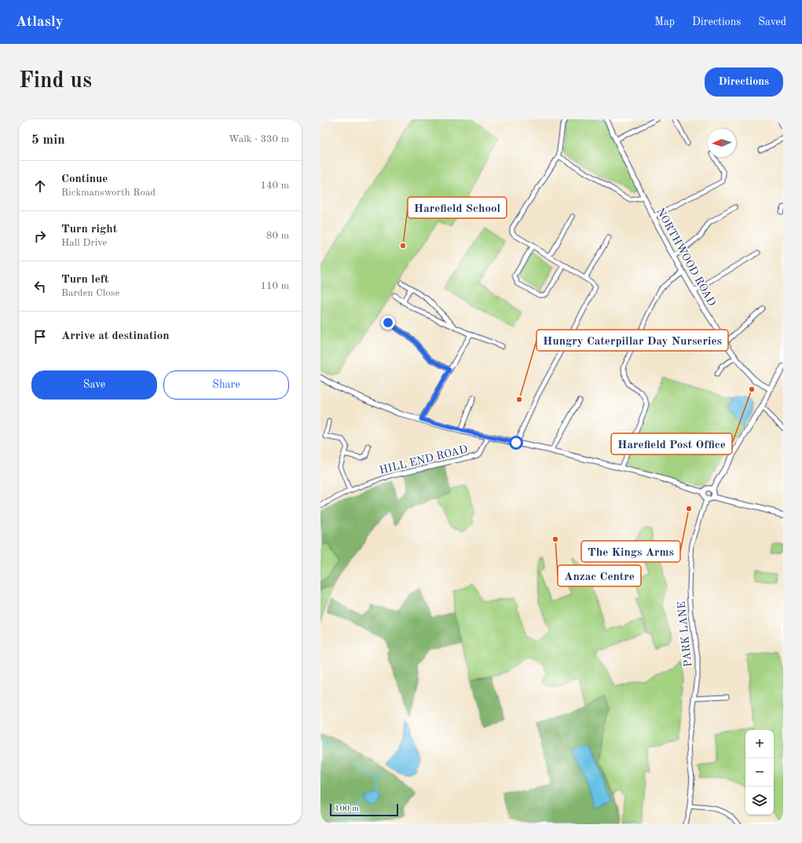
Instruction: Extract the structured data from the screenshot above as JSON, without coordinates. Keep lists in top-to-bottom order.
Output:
{
  "streets": {
    "street": ["NORTHWOOD ROAD", "HILL END ROAD", "PARK LANE"]
  },
  "places": [
    "Harefield School",
    "Harefield Post Office",
    "Hungry Caterpillar Day Nurseries",
    "The Kings Arms",
    "Anzac Centre"
  ],
  "scale_bar": "100 m",
  "north": "left",
  "page": {
    "header": "Atlasly",
    "nav": ["Map", "Directions", "Saved"],
    "buttons": [
      "Directions",
      ["Save", "Share"]
    ],
    "title": "Find us",
    "heading": ["5 min", "Walk · 330 m"],
    "list": [
      ["Continue", "Rickmansworth Road", "140 m"],
      ["Turn right", "Hall Drive", "80 m"],
      ["Turn left", "Barden Close", "110 m"],
      "Arrive at destination"
    ],
    "map_buttons": ["+", "−"],
    "scale": "100 m"
  }
}
